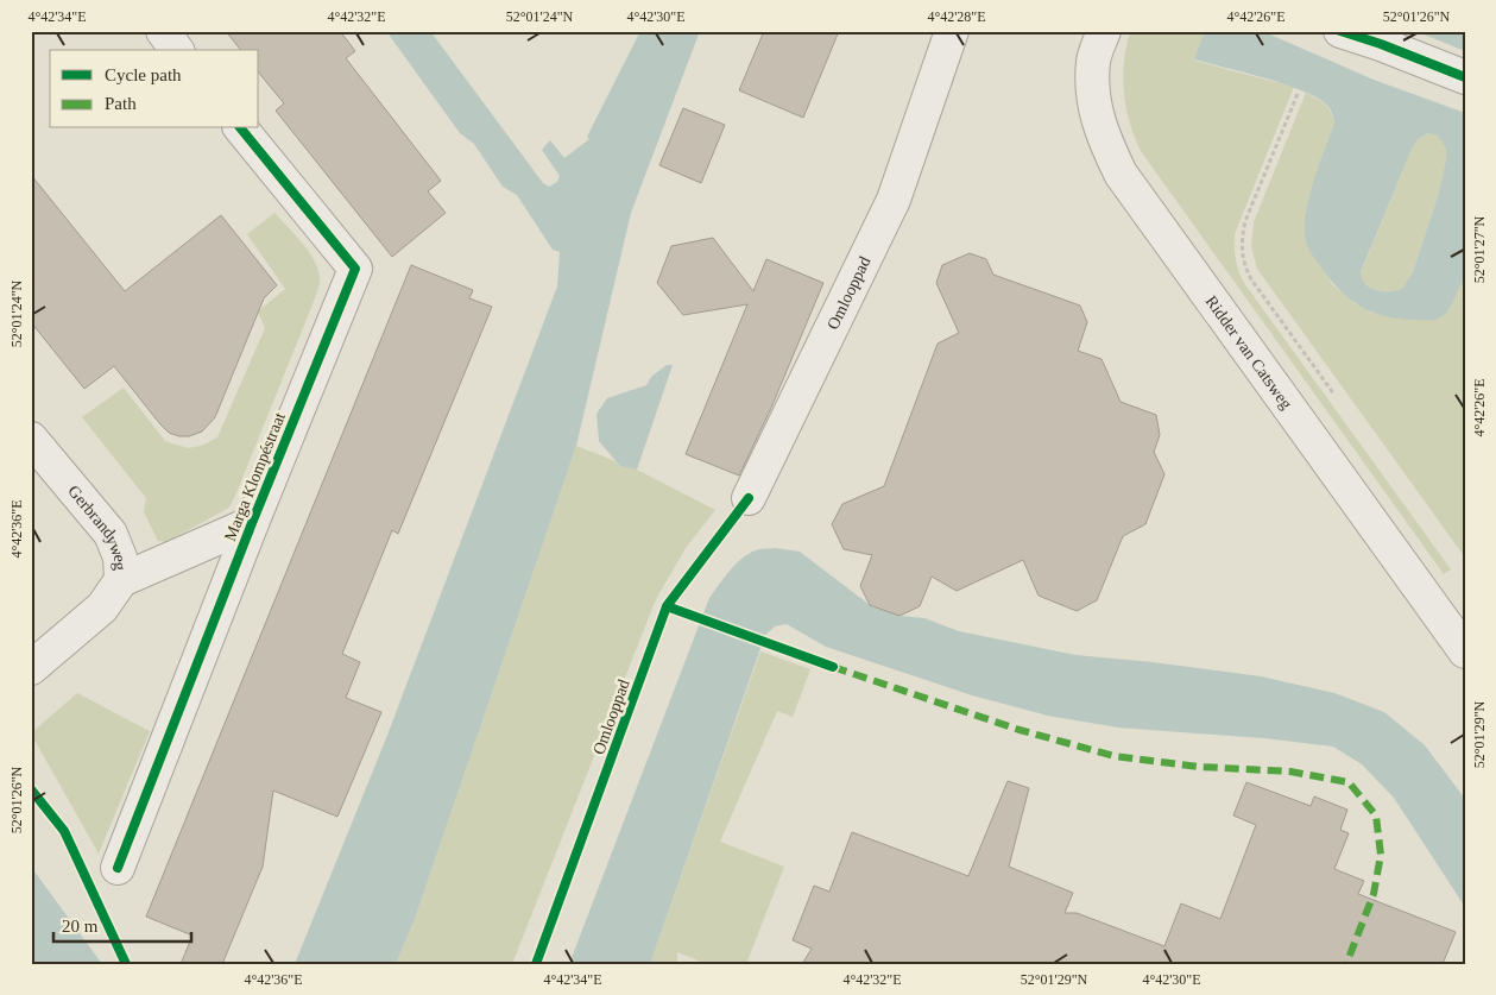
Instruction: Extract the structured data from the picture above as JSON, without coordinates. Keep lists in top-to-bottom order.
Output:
{
  "streets": {
    "street": [
      "Omlooppad",
      "Ridder van Catsweg",
      "Marga Klompéstraat",
      "Gerbrandyweg"
    ]
  },
  "crossings": [
    ["Marga Klompéstraat", "Gerbrandyweg"]
  ],
  "legend": ["Cycle path", "Path"],
  "scale_bar": "20 m",
  "coordinates": [
    "4°42'34\"E",
    "4°42'32\"E",
    "52°01'24\"N",
    "4°42'30\"E",
    "4°42'28\"E",
    "4°42'26\"E",
    "52°01'26\"N",
    "52°01'27\"N",
    "4°42'36\"E",
    "52°01'29\"N"
  ]
}
